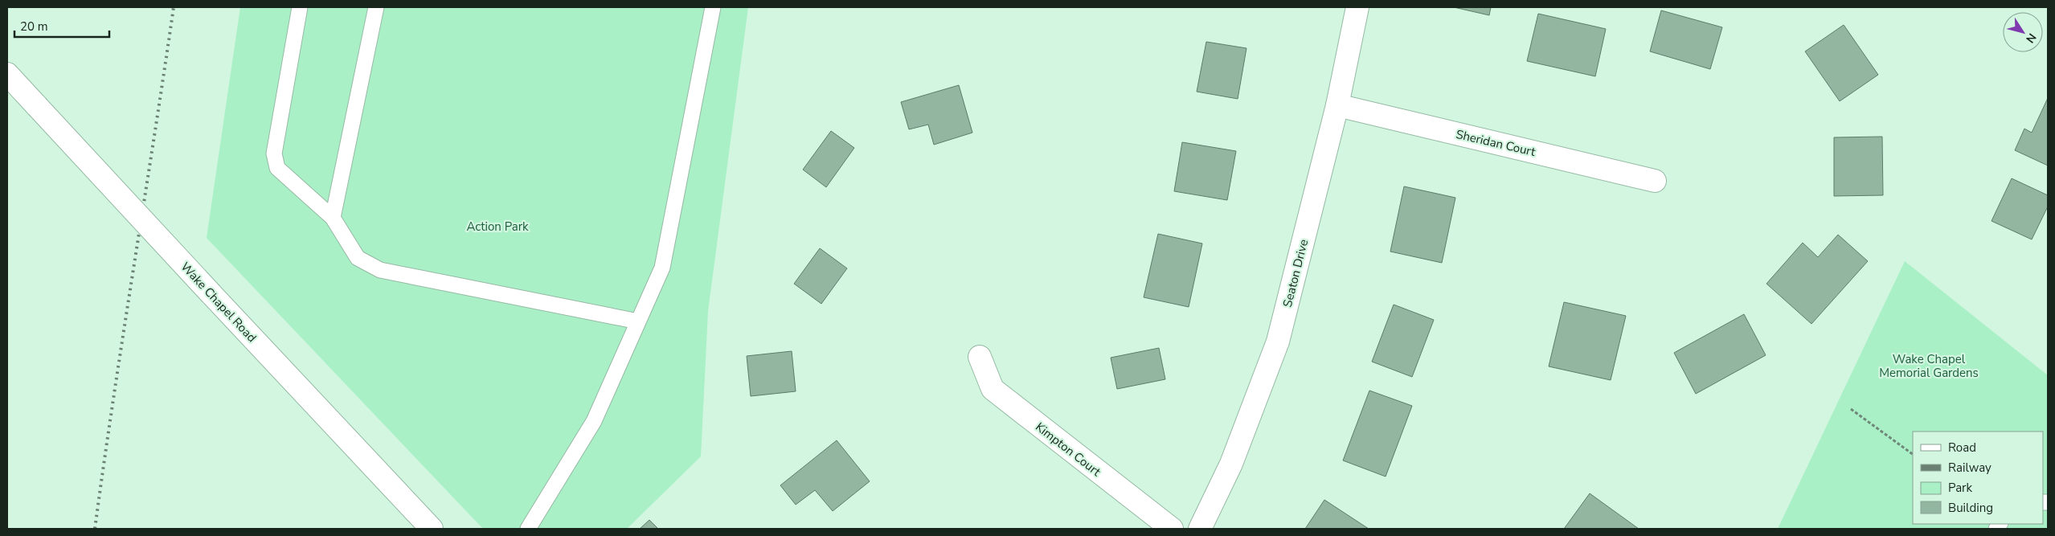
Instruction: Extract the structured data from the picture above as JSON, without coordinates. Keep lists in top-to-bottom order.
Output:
{
  "streets": {
    "street": [
      "Sheridan Court",
      "Seaton Drive",
      "Wake Chapel Road",
      "Kimpton Court"
    ]
  },
  "crossings": [
    ["Sheridan Court", "Seaton Drive"]
  ],
  "parks": ["Action Park", "Wake Chapel Memorial Gardens"],
  "legend": [
    "Road",
    "Railway",
    "Park",
    "Building"
  ],
  "scale_bar": "20 m",
  "north": "bottom right"
}
